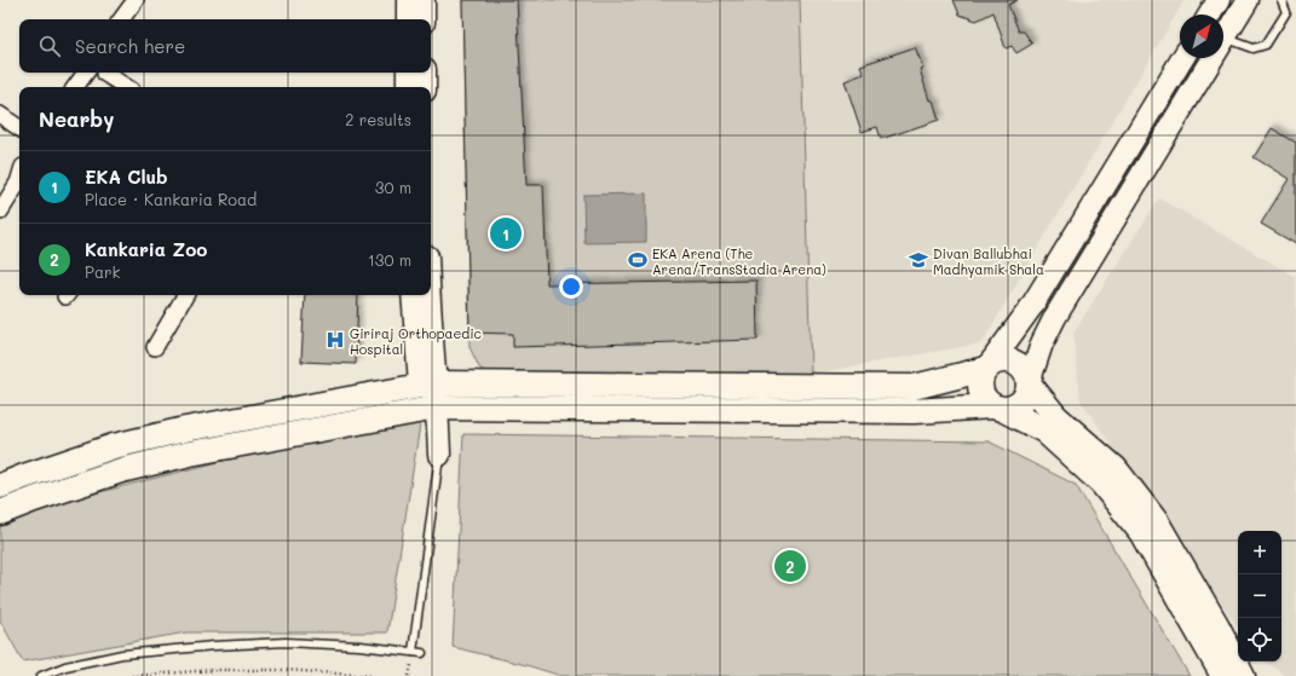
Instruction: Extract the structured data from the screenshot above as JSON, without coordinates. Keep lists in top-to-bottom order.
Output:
{
  "places": {
    "sports": ["EKA Arena (The Arena/TransStadia Arena)"],
    "school or university": ["Divan Ballubhai Madhyamik Shala"],
    "hospital": ["Giriraj Orthopaedic Hospital"]
  },
  "north": "top right",
  "page": {
    "search": "Search here",
    "heading": ["Nearby", "2 results"],
    "list": [
      {
        "mark": "1",
        "name": "EKA Club",
        "note": "Place · Kankaria Road",
        "value": "30 m"
      },
      {
        "mark": "2",
        "name": "Kankaria Zoo",
        "note": "Park",
        "value": "130 m"
      }
    ],
    "pins": ["1", "2"],
    "map_buttons": ["+", "−"]
  }
}
